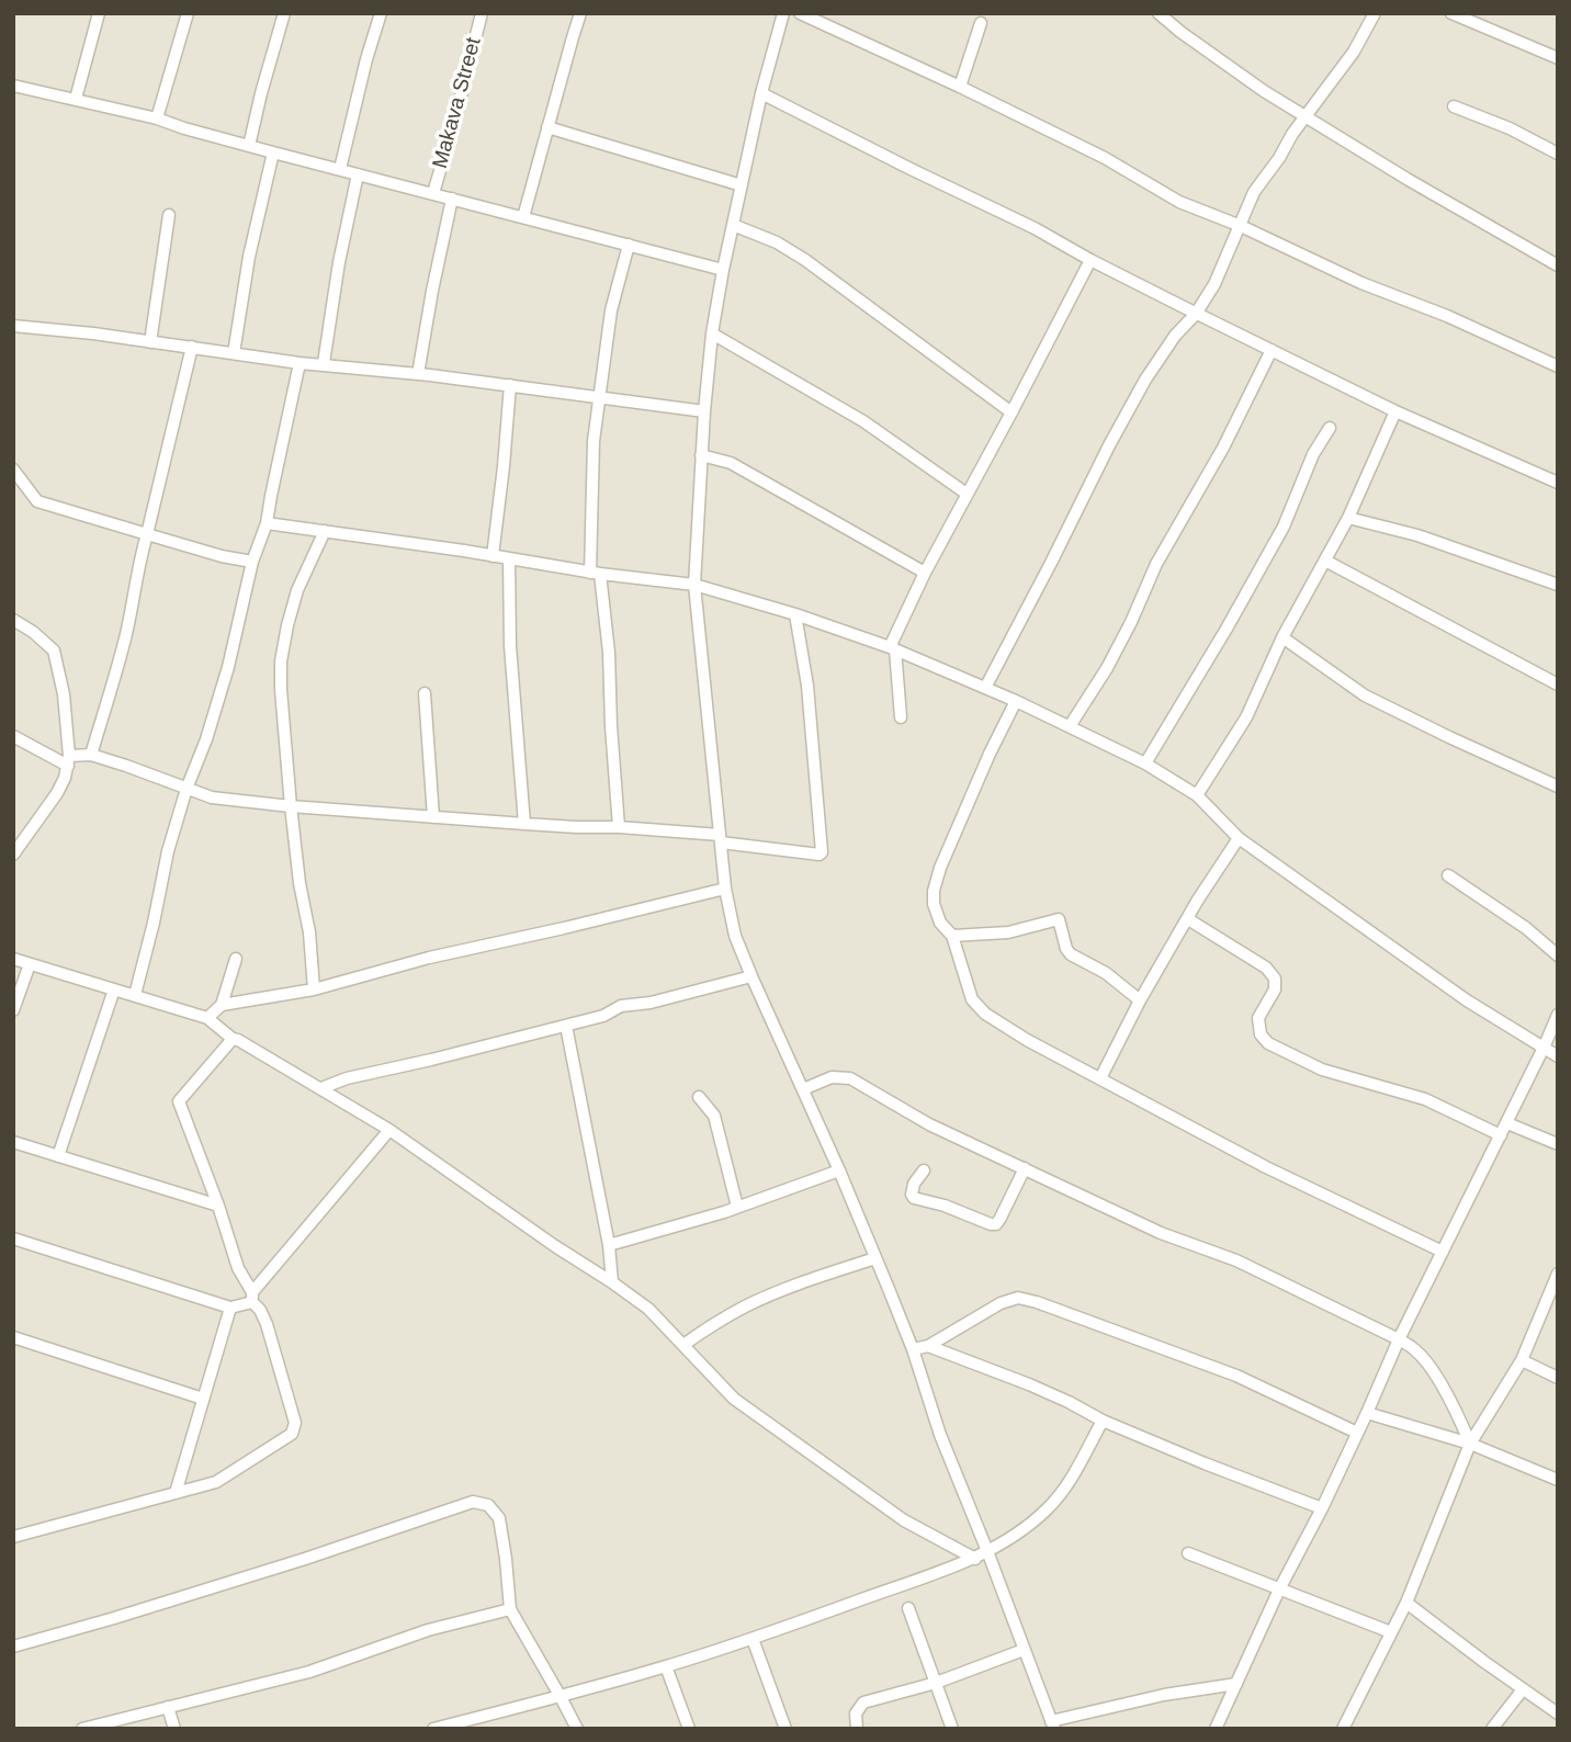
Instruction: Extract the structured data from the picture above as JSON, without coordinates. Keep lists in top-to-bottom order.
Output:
{
  "streets": {
    "street": ["Makava Street"]
  }
}
